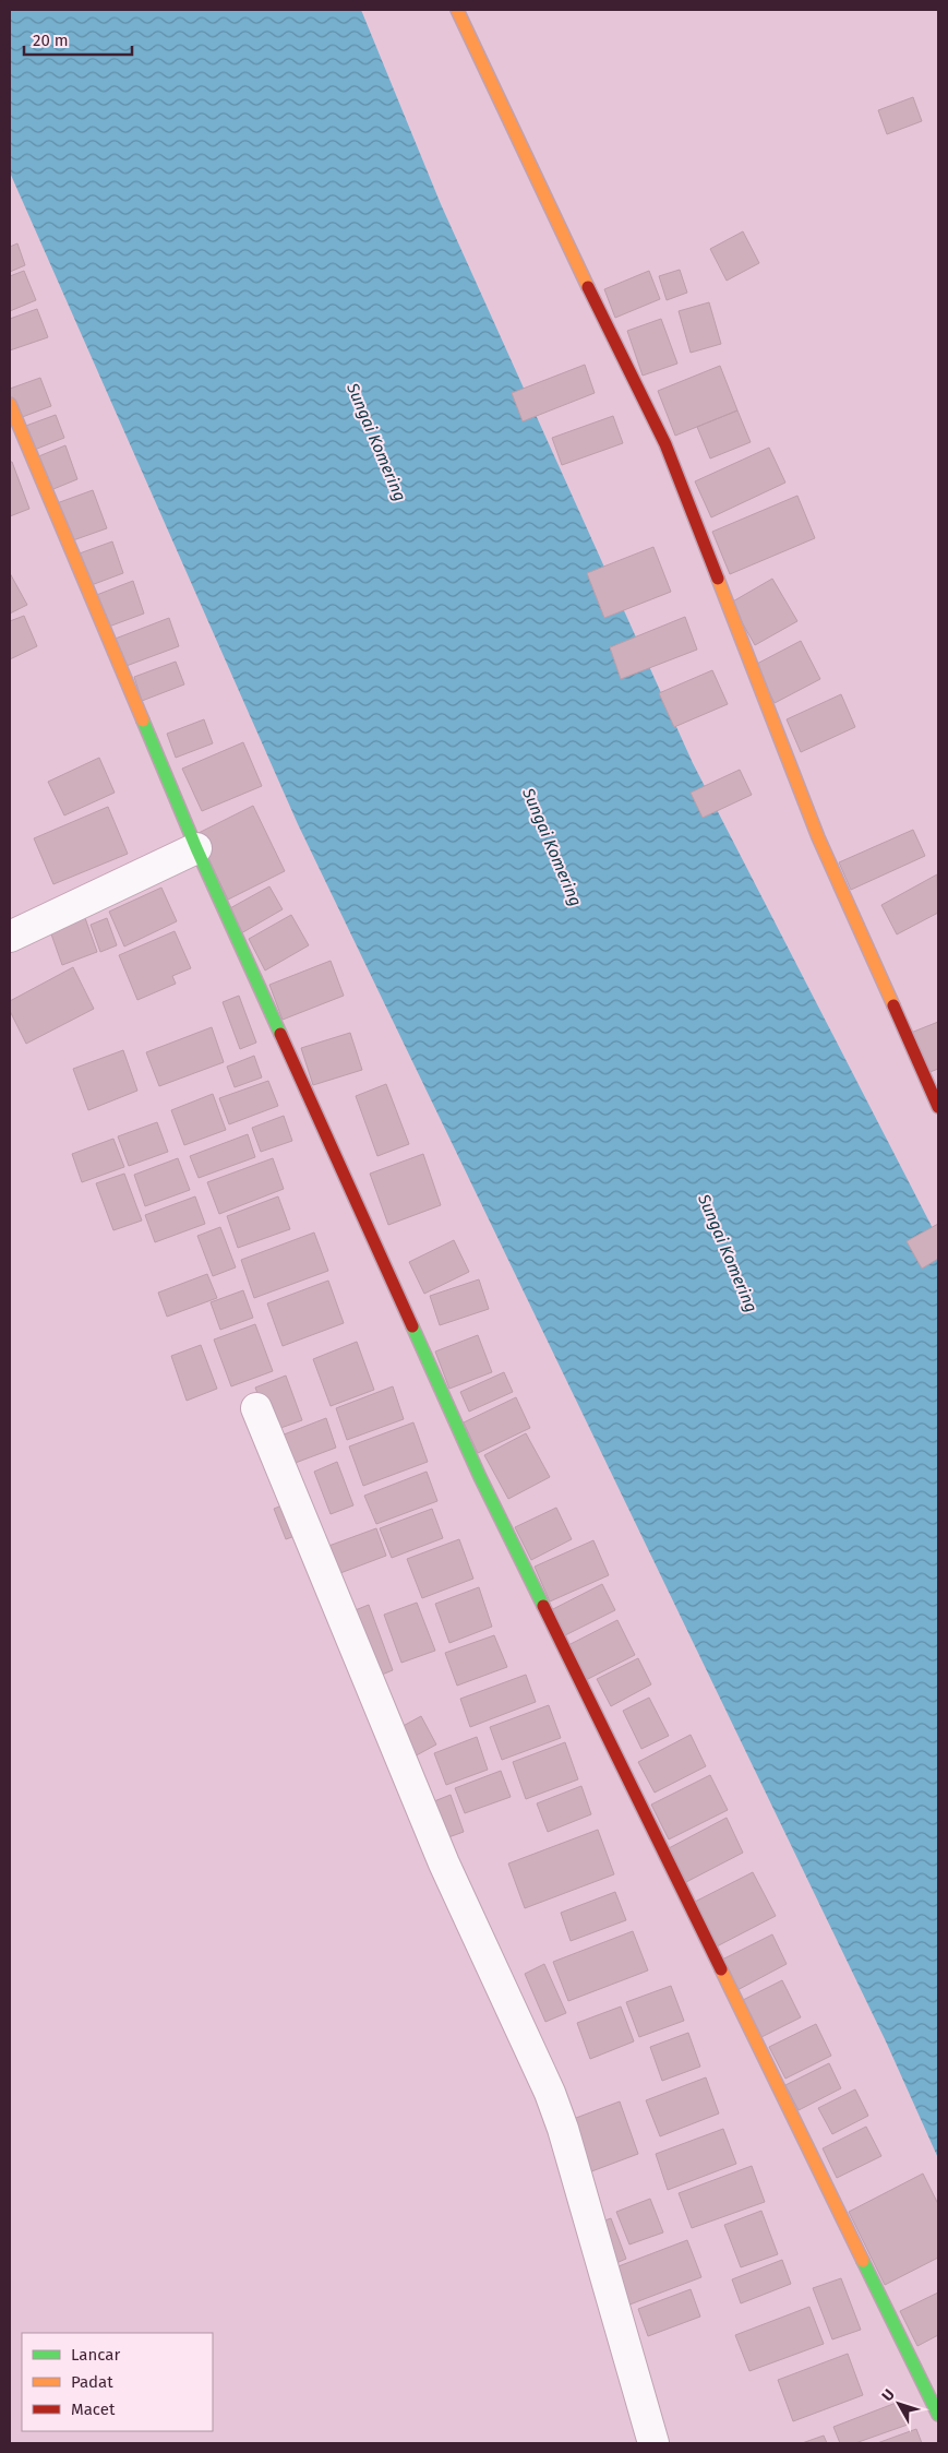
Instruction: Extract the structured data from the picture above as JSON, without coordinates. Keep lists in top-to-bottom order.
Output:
{
  "water": ["Sungai Komering"],
  "legend": ["Lancar", "Padat", "Macet"],
  "scale_bar": "20 m",
  "north": "top left"
}
